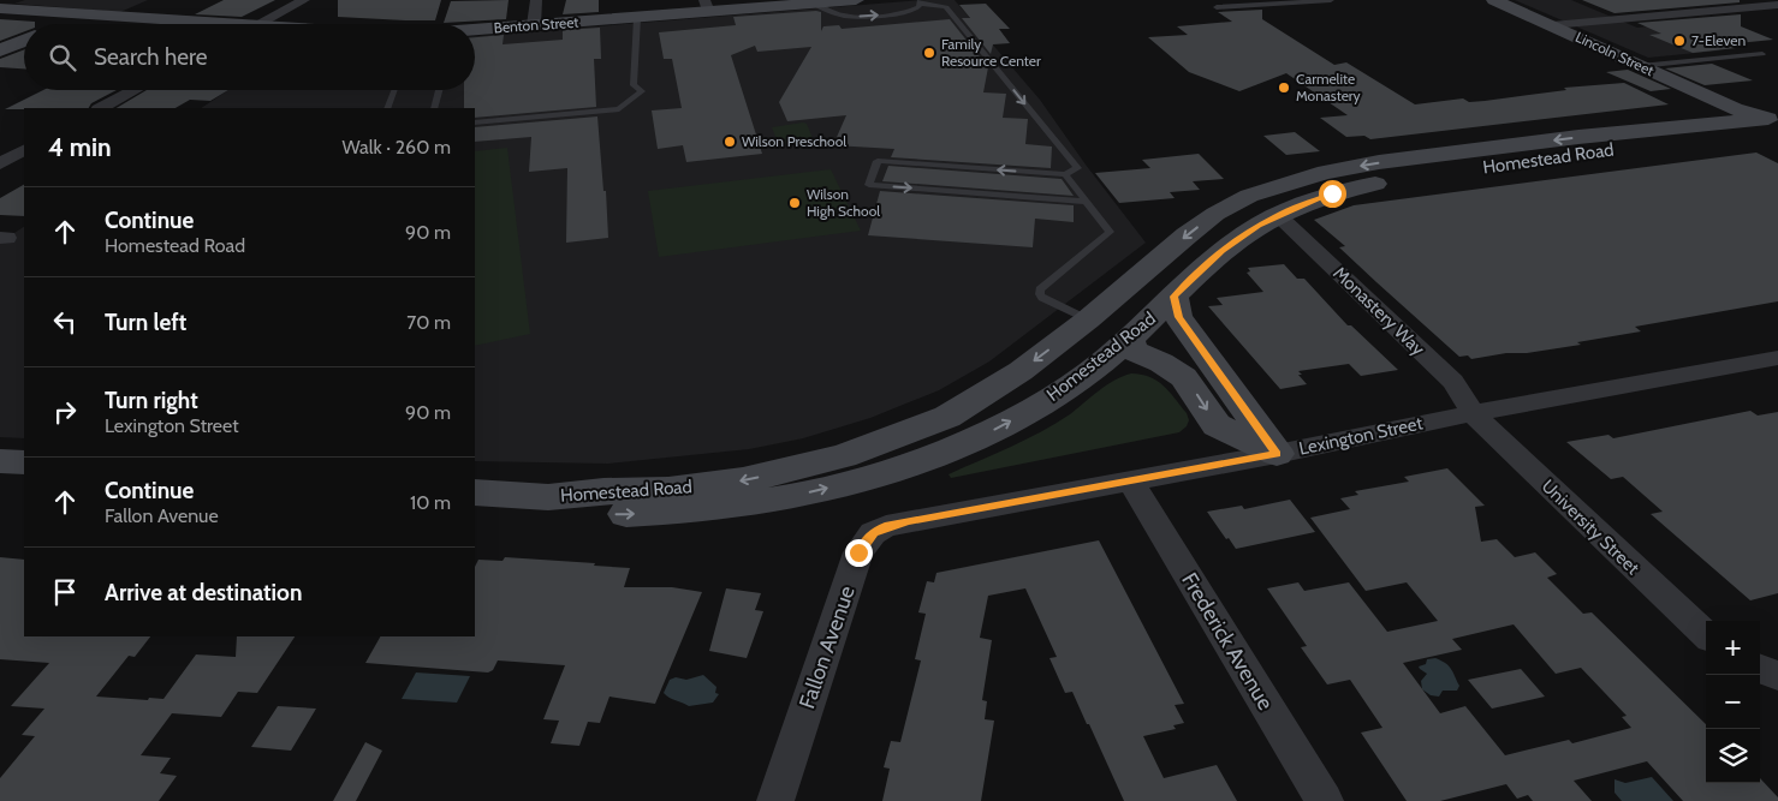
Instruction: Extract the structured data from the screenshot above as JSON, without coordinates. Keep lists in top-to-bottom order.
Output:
{
  "streets": {
    "main road": ["Benton Street", "Lincoln Street", "Homestead Road"],
    "street": [
      "Monastery Way",
      "Lexington Street",
      "University Street",
      "Frederick Avenue",
      "Fallon Avenue"
    ]
  },
  "crossings": [
    ["Lincoln Street", "Homestead Road"],
    ["Homestead Road", "Monastery Way"],
    ["Monastery Way", "Lexington Street"],
    ["Monastery Way", "University Street"],
    ["Lexington Street", "University Street"],
    ["Lexington Street", "Frederick Avenue"],
    ["Lexington Street", "Fallon Avenue"]
  ],
  "places": [
    "7-Eleven",
    "Family Resource Center",
    "Carmelite Monastery",
    "Wilson Preschool",
    "Wilson High School"
  ],
  "page": {
    "search": "Search here",
    "heading": ["4 min", "Walk · 260 m"],
    "list": [
      ["Continue", "Homestead Road", "90 m"],
      ["Turn left", "70 m"],
      ["Turn right", "Lexington Street", "90 m"],
      ["Continue", "Fallon Avenue", "10 m"],
      "Arrive at destination"
    ],
    "map_buttons": ["+", "−"]
  }
}
